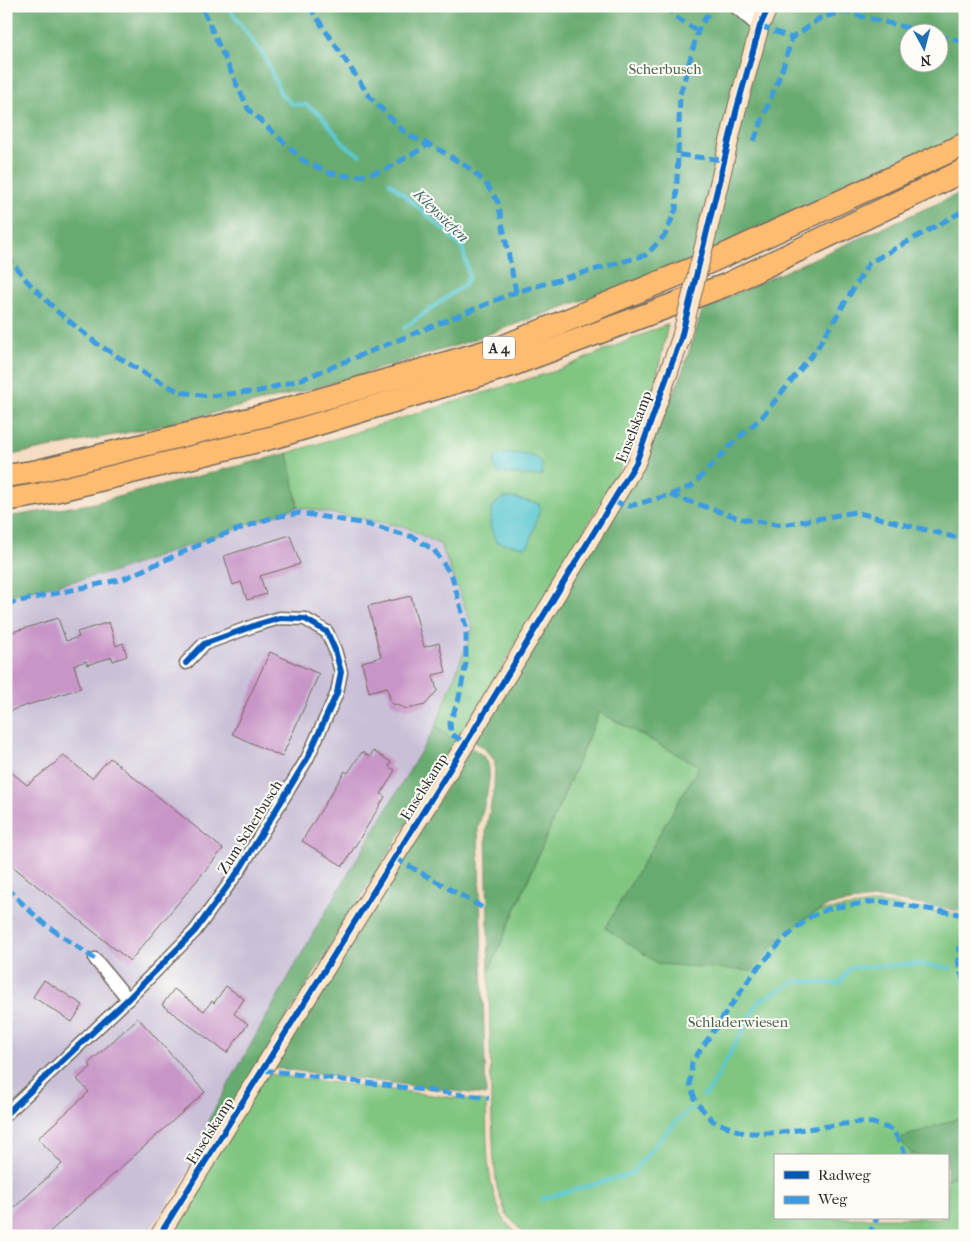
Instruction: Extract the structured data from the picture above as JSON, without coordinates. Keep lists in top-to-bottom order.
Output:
{
  "streets": {
    "highway": ["A 4"],
    "main road": ["Enselskamp"],
    "street": ["Zum Scherbusch"]
  },
  "water": ["Kleyssiefen"],
  "parks": ["Scherbusch", "Schladerwiesen"],
  "legend": ["Radweg", "Weg"],
  "north": "bottom"
}
